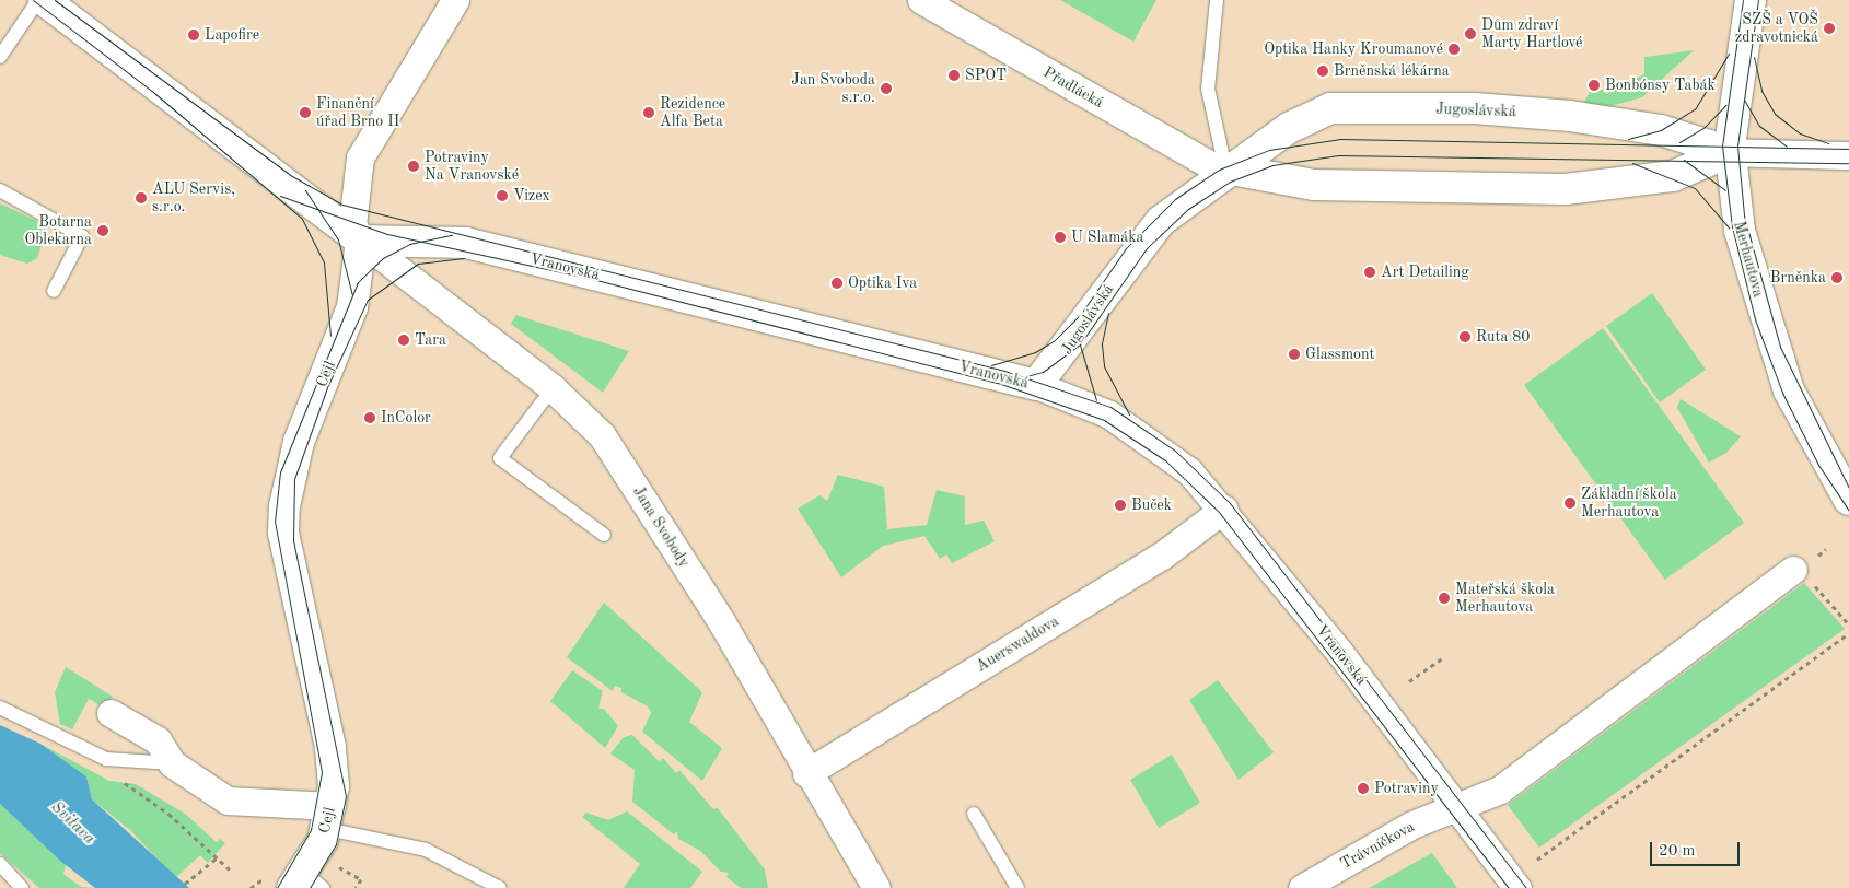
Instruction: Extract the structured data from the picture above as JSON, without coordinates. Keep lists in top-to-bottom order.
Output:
{
  "streets": {
    "street": [
      "Přadlácká",
      "Jugoslávská",
      "Merhautova",
      "Vranovská",
      "Cejl",
      "Jana Svobody",
      "Auerswaldova",
      "Trávníčkova"
    ]
  },
  "crossings": [
    ["Přadlácká", "Jugoslávská"],
    ["Jugoslávská", "Merhautova"],
    ["Jugoslávská", "Vranovská"],
    ["Vranovská", "Cejl"],
    ["Vranovská", "Jana Svobody"],
    ["Vranovská", "Auerswaldova"],
    ["Vranovská", "Trávníčkova"],
    ["Cejl", "Jana Svobody"],
    ["Jana Svobody", "Auerswaldova"]
  ],
  "water": ["Svitava"],
  "places": [
    "SZŠ a VOŠ zdravotnická",
    "Dům zdraví Marty Hartlové",
    "Lapofire",
    "Optika Hanky Kroumanové",
    "Brněnská lékárna",
    "SPOT",
    "Bonbónsy Tabák",
    "Jan Svoboda s.r.o.",
    "Finanční úřad Brno II",
    "Rezidence Alfa Beta",
    "Potraviny Na Vranovské",
    "Vizex",
    "ALU Servis, s.r.o.",
    "Botarna Oblekarna",
    "U Slamáka",
    "Art Detailing",
    "Brněnka",
    "Optika Iva",
    "Ruta 80",
    "Tara",
    "Glassmont",
    "InColor",
    "Základní škola Merhautova",
    "Buček",
    "Mateřská škola Merhautova",
    "Potraviny"
  ],
  "scale_bar": "20 m"
}
